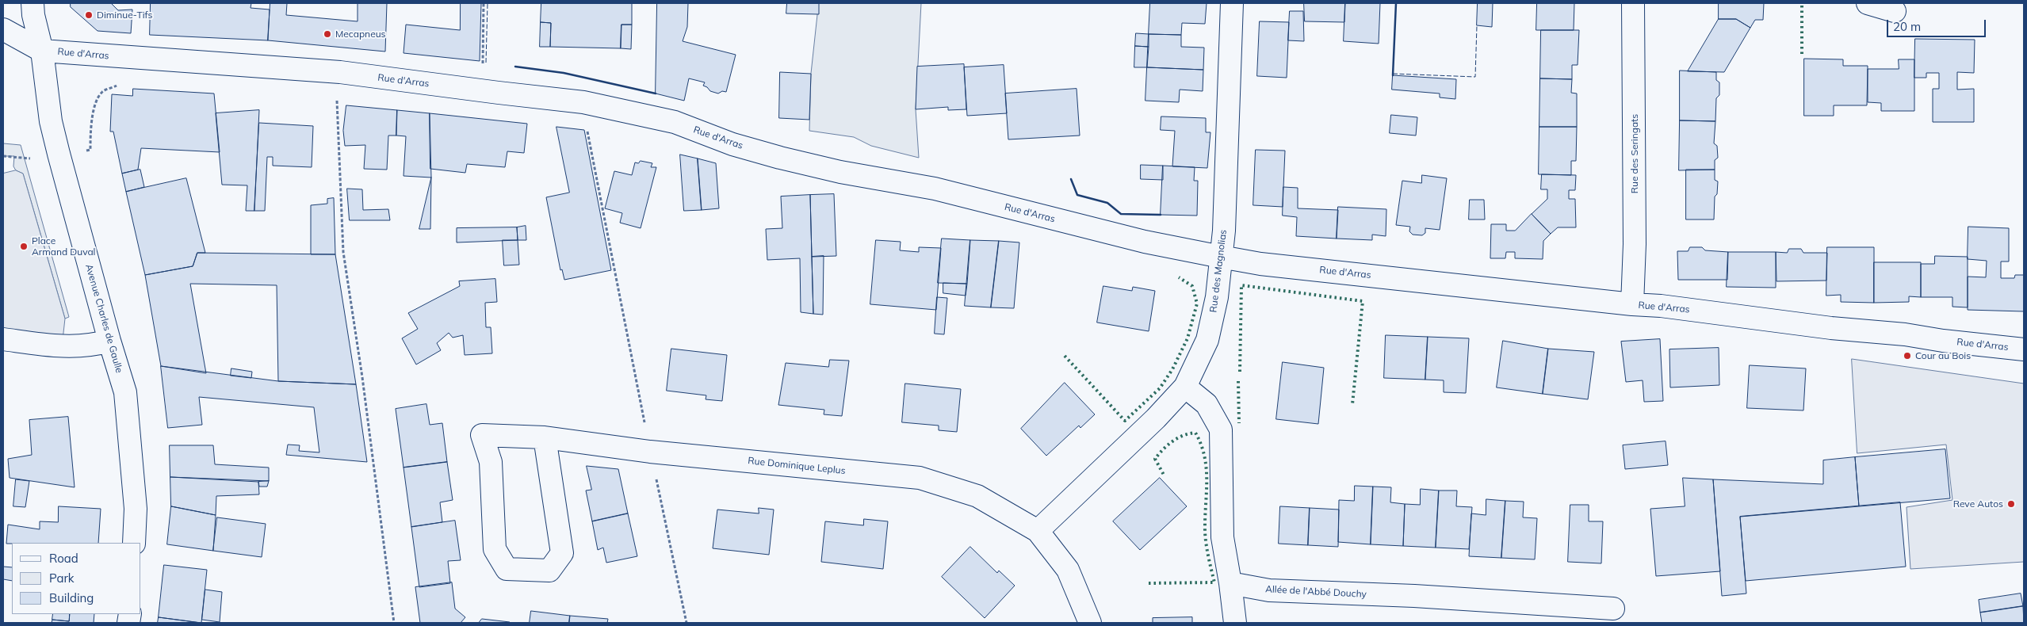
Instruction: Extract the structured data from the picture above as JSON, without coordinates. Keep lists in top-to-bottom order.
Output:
{
  "streets": {
    "street": [
      "Rue d'Arras",
      "Rue des Seringats",
      "Rue des Magnolias",
      "Avenue Charles de Gaulle",
      "Rue Dominique Leplus",
      "Allée de l'Abbé Douchy"
    ]
  },
  "crossings": [
    ["Rue d'Arras", "Rue des Seringats"],
    ["Rue d'Arras", "Rue des Magnolias"],
    ["Rue d'Arras", "Avenue Charles de Gaulle"],
    ["Rue des Magnolias", "Rue Dominique Leplus"]
  ],
  "places": [
    "Diminue-Tifs",
    "Mecapneus",
    "Place Armand Duval",
    "Cour au Bois",
    "Reve Autos"
  ],
  "legend": ["Road", "Park", "Building"],
  "scale_bar": "20 m"
}
